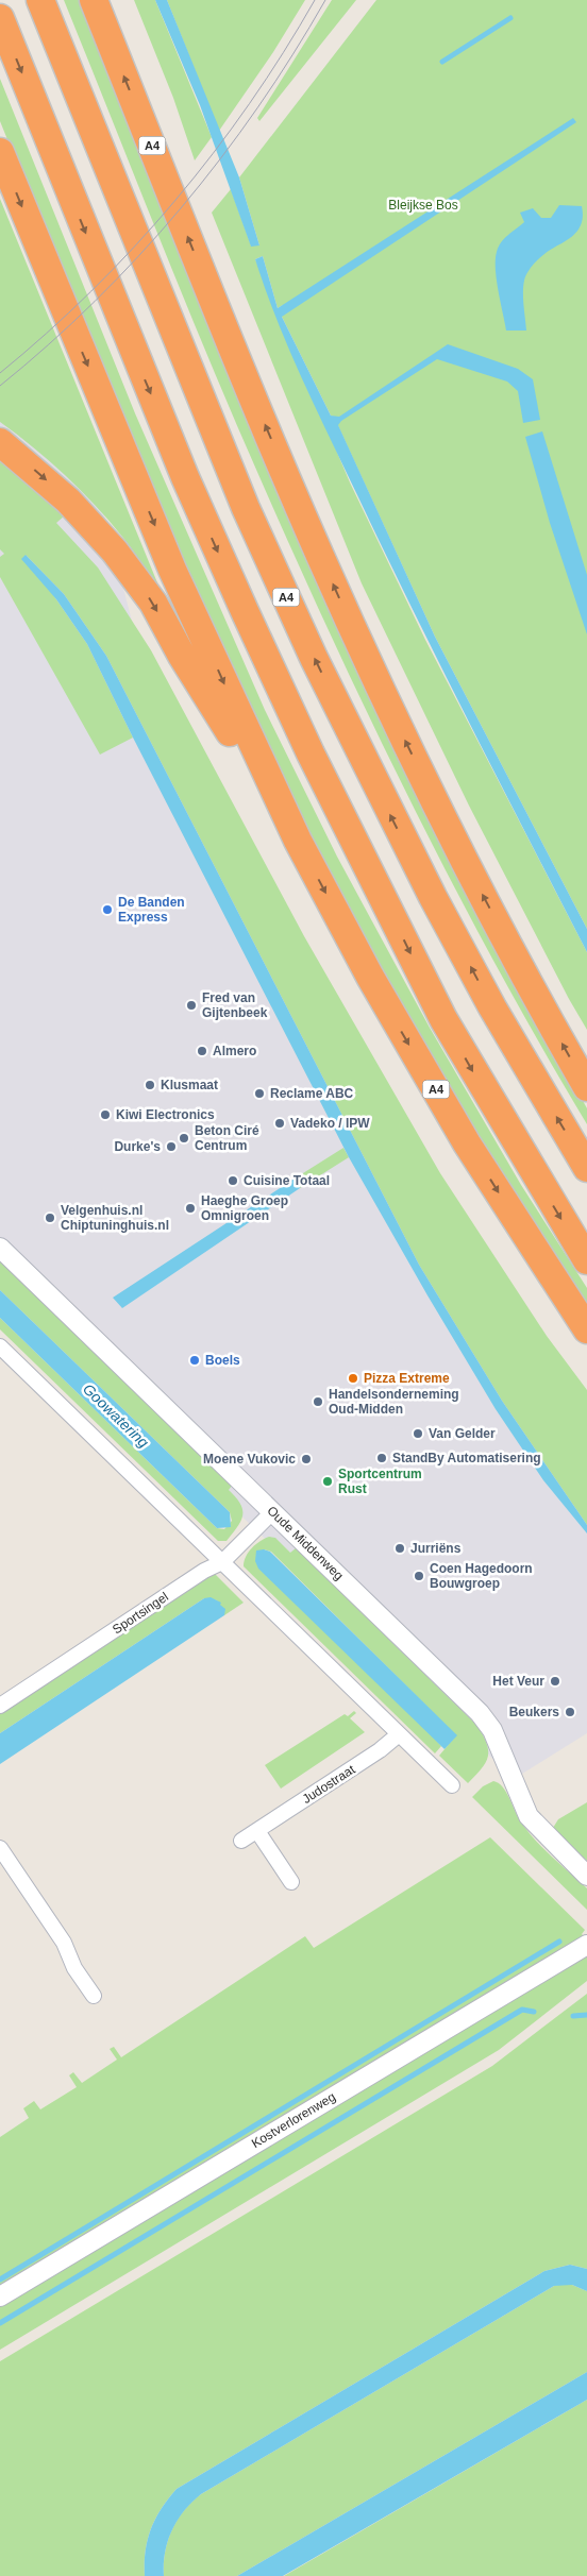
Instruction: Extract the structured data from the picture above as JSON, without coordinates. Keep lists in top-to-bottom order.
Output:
{
  "streets": {
    "highway": ["A4"],
    "street": [
      "Oude Middenweg",
      "Sportsingel",
      "Judostraat",
      "Kostverlorenweg"
    ]
  },
  "crossings": [
    ["Oude Middenweg", "Sportsingel"]
  ],
  "water": ["Goowatering"],
  "parks": ["Bleijkse Bos"],
  "places": [
    "De Banden Express",
    "Fred van Gijtenbeek",
    "Almero",
    "Klusmaat",
    "Reclame ABC",
    "Kiwi Electronics",
    "Vadeko / IPW",
    "Beton Ciré Centrum",
    "Durke's",
    "Cuisine Totaal",
    "Haeghe Groep Omnigroen",
    "Velgenhuis.nl Chiptuninghuis.nl",
    "Boels",
    "Pizza Extreme",
    "Handelsonderneming Oud-Midden",
    "Van Gelder",
    "StandBy Automatisering",
    "Moene Vukovic",
    "Sportcentrum Rust",
    "Jurriëns",
    "Coen Hagedoorn Bouwgroep",
    "Het Veur",
    "Beukers"
  ]
}
